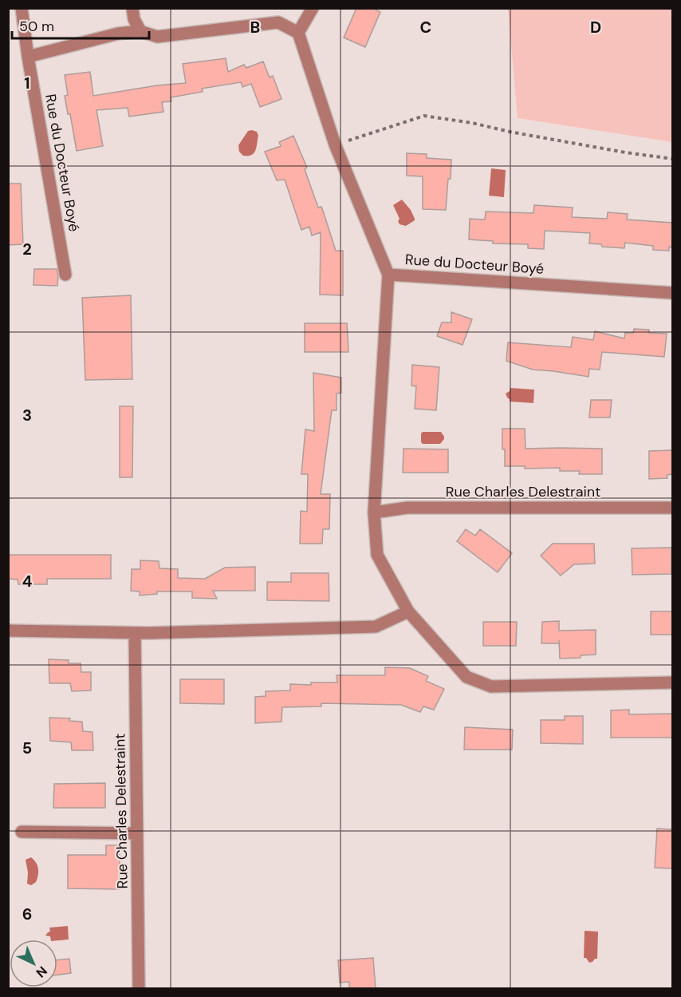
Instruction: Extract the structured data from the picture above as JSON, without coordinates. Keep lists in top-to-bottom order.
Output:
{
  "streets": {
    "street": ["Rue du Docteur Boyé", "Rue Charles Delestraint"]
  },
  "scale_bar": "50 m",
  "north": "bottom right",
  "grid": {
    "columns": ["B", "C", "D"],
    "rows": [
      "1",
      "2",
      "3",
      "4",
      "5",
      "6"
    ]
  }
}
